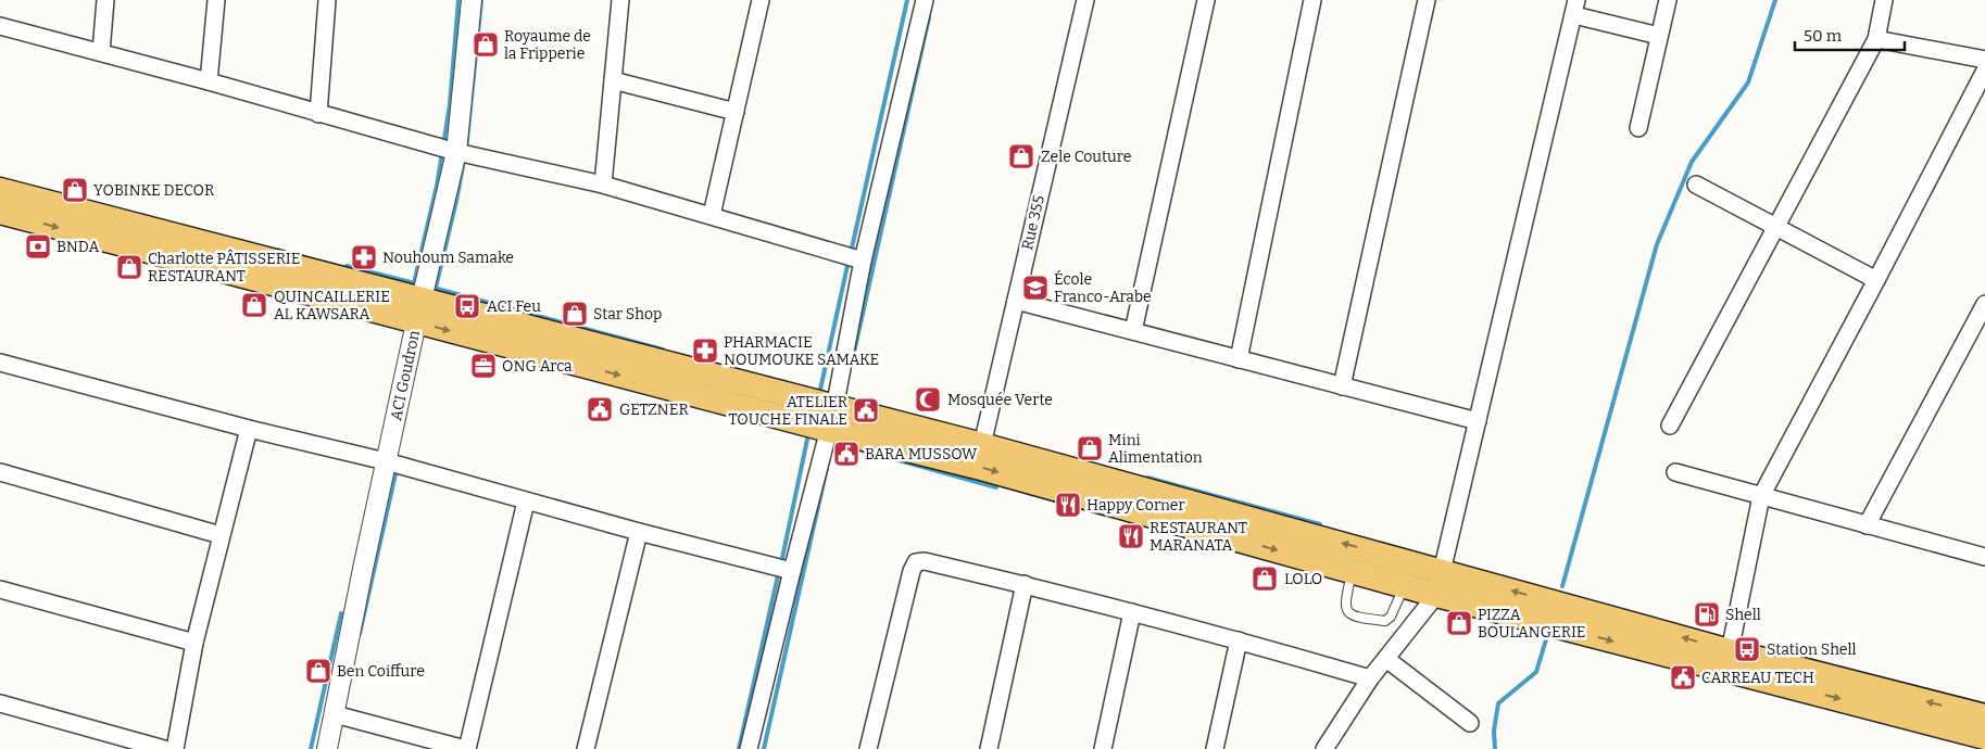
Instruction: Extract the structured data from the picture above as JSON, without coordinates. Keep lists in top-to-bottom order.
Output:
{
  "streets": {
    "street": ["Rue 355", "ACI Goudron"]
  },
  "places": {
    "shop": [
      "Royaume de la Fripperie",
      "Zele Couture",
      "YOBINKE DECOR",
      "Charlotte PÂTISSERIE RESTAURANT",
      "QUINCAILLERIE AL KAWSARA",
      "Star Shop",
      "Mini Alimentation",
      "LOLO",
      "PIZZA BOULANGERIE",
      "Ben Coiffure"
    ],
    "bank": ["BNDA"],
    "pharmacy": ["Nouhoum Samake", "PHARMACIE NOUMOUKE SAMAKE"],
    "school or university": ["École Franco-Arabe"],
    "bus stop": ["ACI Feu", "Station Shell"],
    "office": ["ONG Arca"],
    "mosque": ["Mosquée Verte"],
    "public building": [
      "GETZNER",
      "ATELIER TOUCHE FINALE",
      "BARA MUSSOW",
      "CARREAU TECH"
    ],
    "restaurant": ["Happy Corner", "RESTAURANT MARANATA"],
    "fuel station": ["Shell"]
  },
  "scale_bar": "50 m"
}
